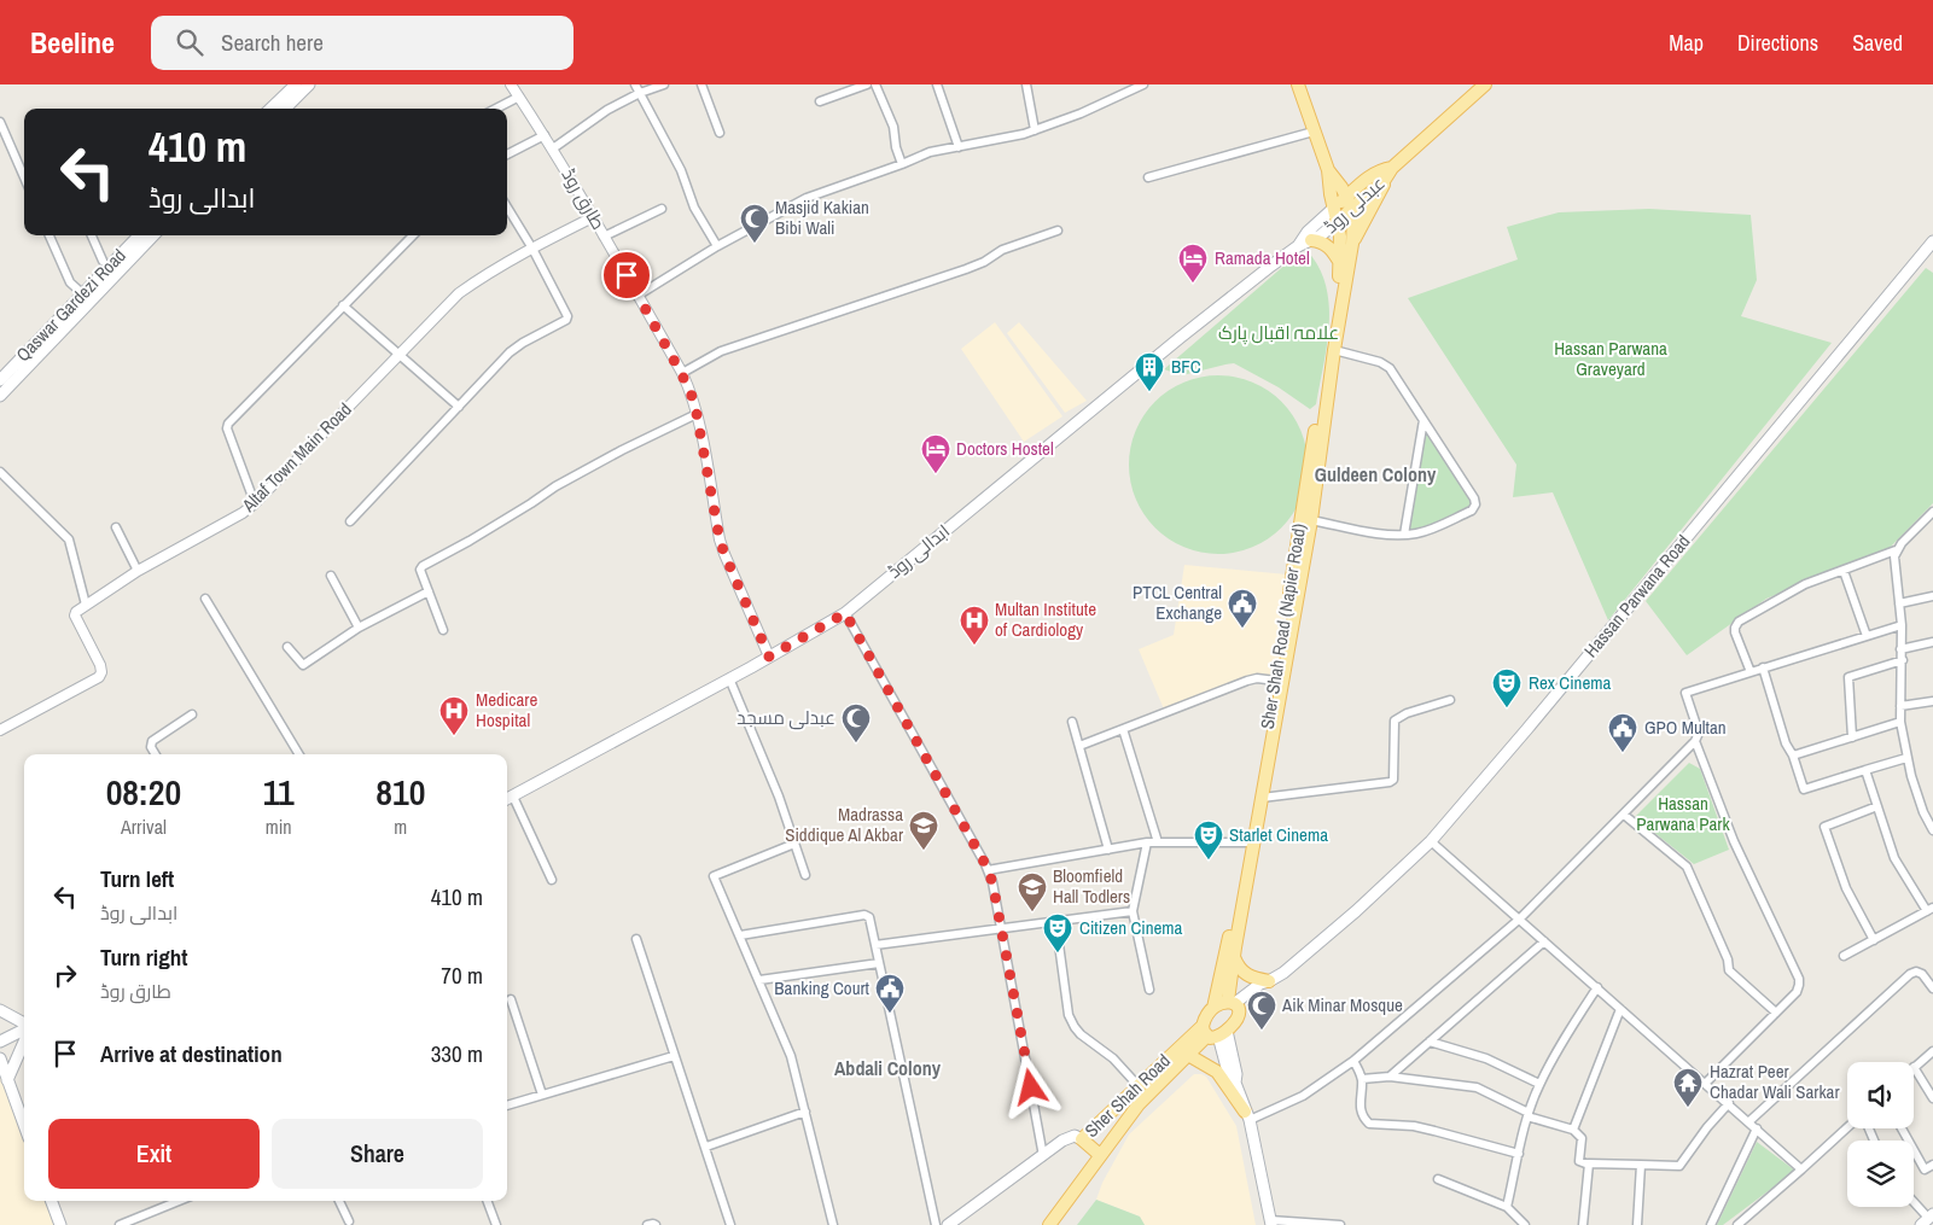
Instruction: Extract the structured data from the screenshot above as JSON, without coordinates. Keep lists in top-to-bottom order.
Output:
{
  "streets": {
    "main road": [
      "عبدلی روڈ",
      "Qaswar Gardezi Road",
      "ابدالی روڈ",
      "Hassan Parwana Road",
      "Sher Shah Road (Napier Road)",
      "Sher Shah Road"
    ],
    "street": ["طارق روڈ", "Altaf Town Main Road"]
  },
  "crossings": [
    ["طارق روڈ", "Altaf Town Main Road"],
    ["طارق روڈ", "ابدالی روڈ"],
    ["عبدلی روڈ", "ابدالی روڈ"]
  ],
  "districts": ["Guldeen Colony", "Abdali Colony"],
  "parks": ["علامہ اقبال پارک", "Hassan Parwana Graveyard", "Hassan Parwana Park"],
  "places": {
    "mosque": ["Masjid Kakian Bibi Wali", "عبدلی مسجد", "Aik Minar Mosque"],
    "hotel": ["Ramada Hotel", "Doctors Hostel"],
    "building": ["BFC"],
    "public building": ["PTCL Central Exchange", "GPO Multan", "Banking Court"],
    "hospital": ["Multan Institute of Cardiology", "Medicare Hospital"],
    "theatre": ["Rex Cinema", "Starlet Cinema", "Citizen Cinema"],
    "school or university": ["Madrassa Siddique Al Akbar", "Bloomfield Hall Todlers"],
    "temple": ["Hazrat Peer Chadar Wali Sarkar"]
  },
  "page": {
    "header": "Beeline",
    "search": "Search here",
    "nav": ["Map", "Directions", "Saved"],
    "turn": ["410 m", "ابدالی روڈ"],
    "eta": [
      "08:20",
      "Arrival",
      "11",
      "min",
      "810",
      "m"
    ],
    "list": [
      {
        "name": "Turn left",
        "note": "ابدالی روڈ",
        "value": "410 m"
      },
      {
        "name": "Turn right",
        "note": "طارق روڈ",
        "value": "70 m"
      },
      {
        "name": "Arrive at destination",
        "value": "330 m"
      }
    ],
    "buttons": ["Exit", "Share"]
  }
}
